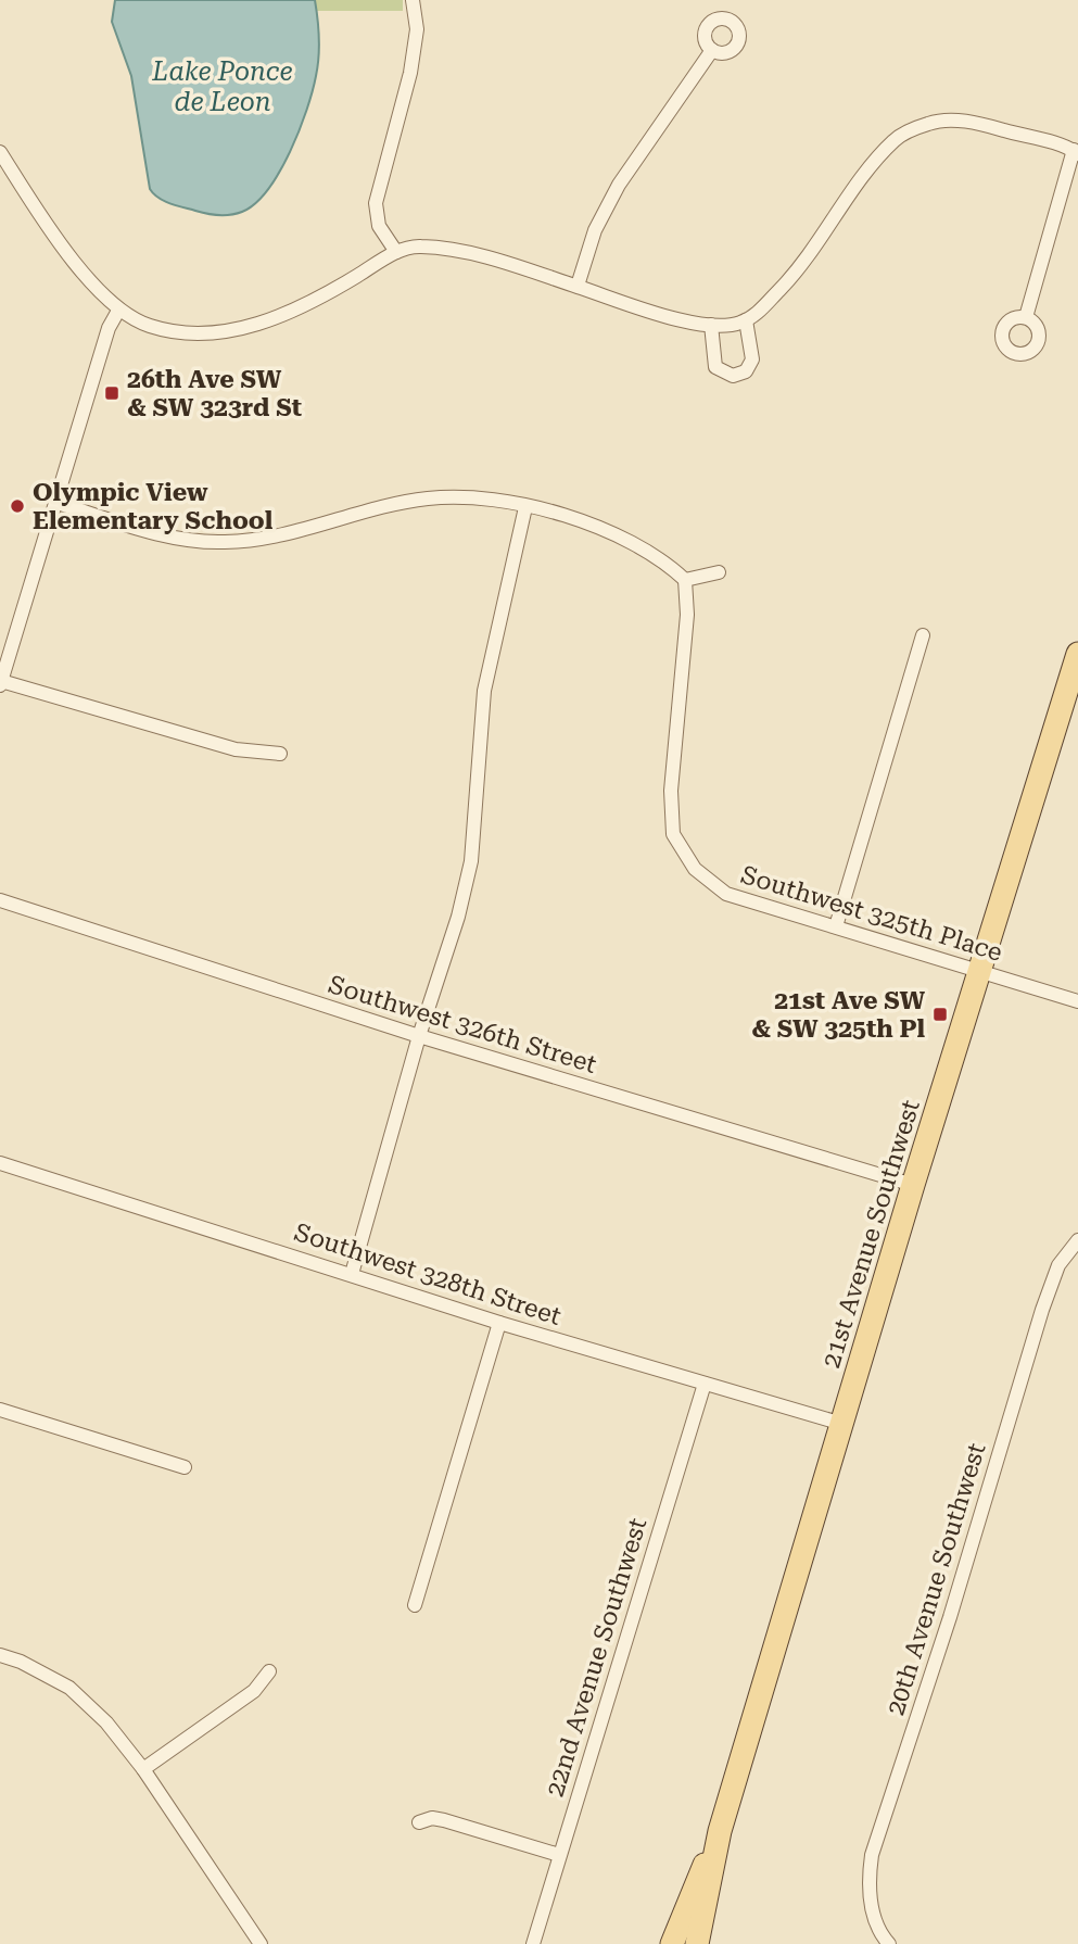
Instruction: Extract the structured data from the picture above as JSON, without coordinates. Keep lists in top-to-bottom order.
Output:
{
  "streets": {
    "main road": ["21st Avenue Southwest"],
    "street": [
      "Southwest 325th Place",
      "Southwest 326th Street",
      "Southwest 328th Street",
      "20th Avenue Southwest",
      "22nd Avenue Southwest"
    ]
  },
  "crossings": [
    ["Southwest 325th Place", "21st Avenue Southwest"],
    ["Southwest 326th Street", "21st Avenue Southwest"],
    ["21st Avenue Southwest", "Southwest 328th Street"],
    ["Southwest 328th Street", "22nd Avenue Southwest"]
  ],
  "water": ["Lake Ponce de Leon"],
  "places": {
    "transit": ["26th Ave SW & SW 323rd St", "21st Ave SW & SW 325th Pl"],
    "other": ["Olympic View Elementary School"]
  }
}
